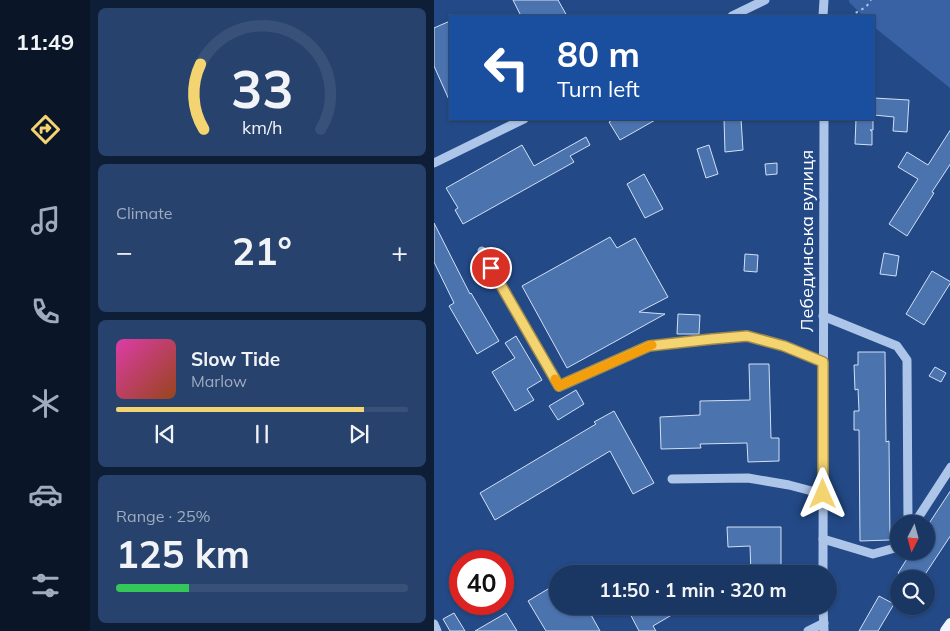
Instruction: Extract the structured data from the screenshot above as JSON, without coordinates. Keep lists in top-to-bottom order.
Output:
{
  "streets": {
    "street": ["Лебединська вулиця"]
  },
  "north": "bottom",
  "page": {
    "tabs": "11:49",
    "turn": ["80 m", "Turn left"],
    "tile": [
      "Climate",
      ["Range · 25%", "125 km"]
    ],
    "heat": ["−", "21°", "+"],
    "song": ["Slow Tide", "Marlow"],
    "limit": "40",
    "trip": "11:50 · 1 min · 320 m",
    "gauge": ["33", "km/h"]
  }
}
